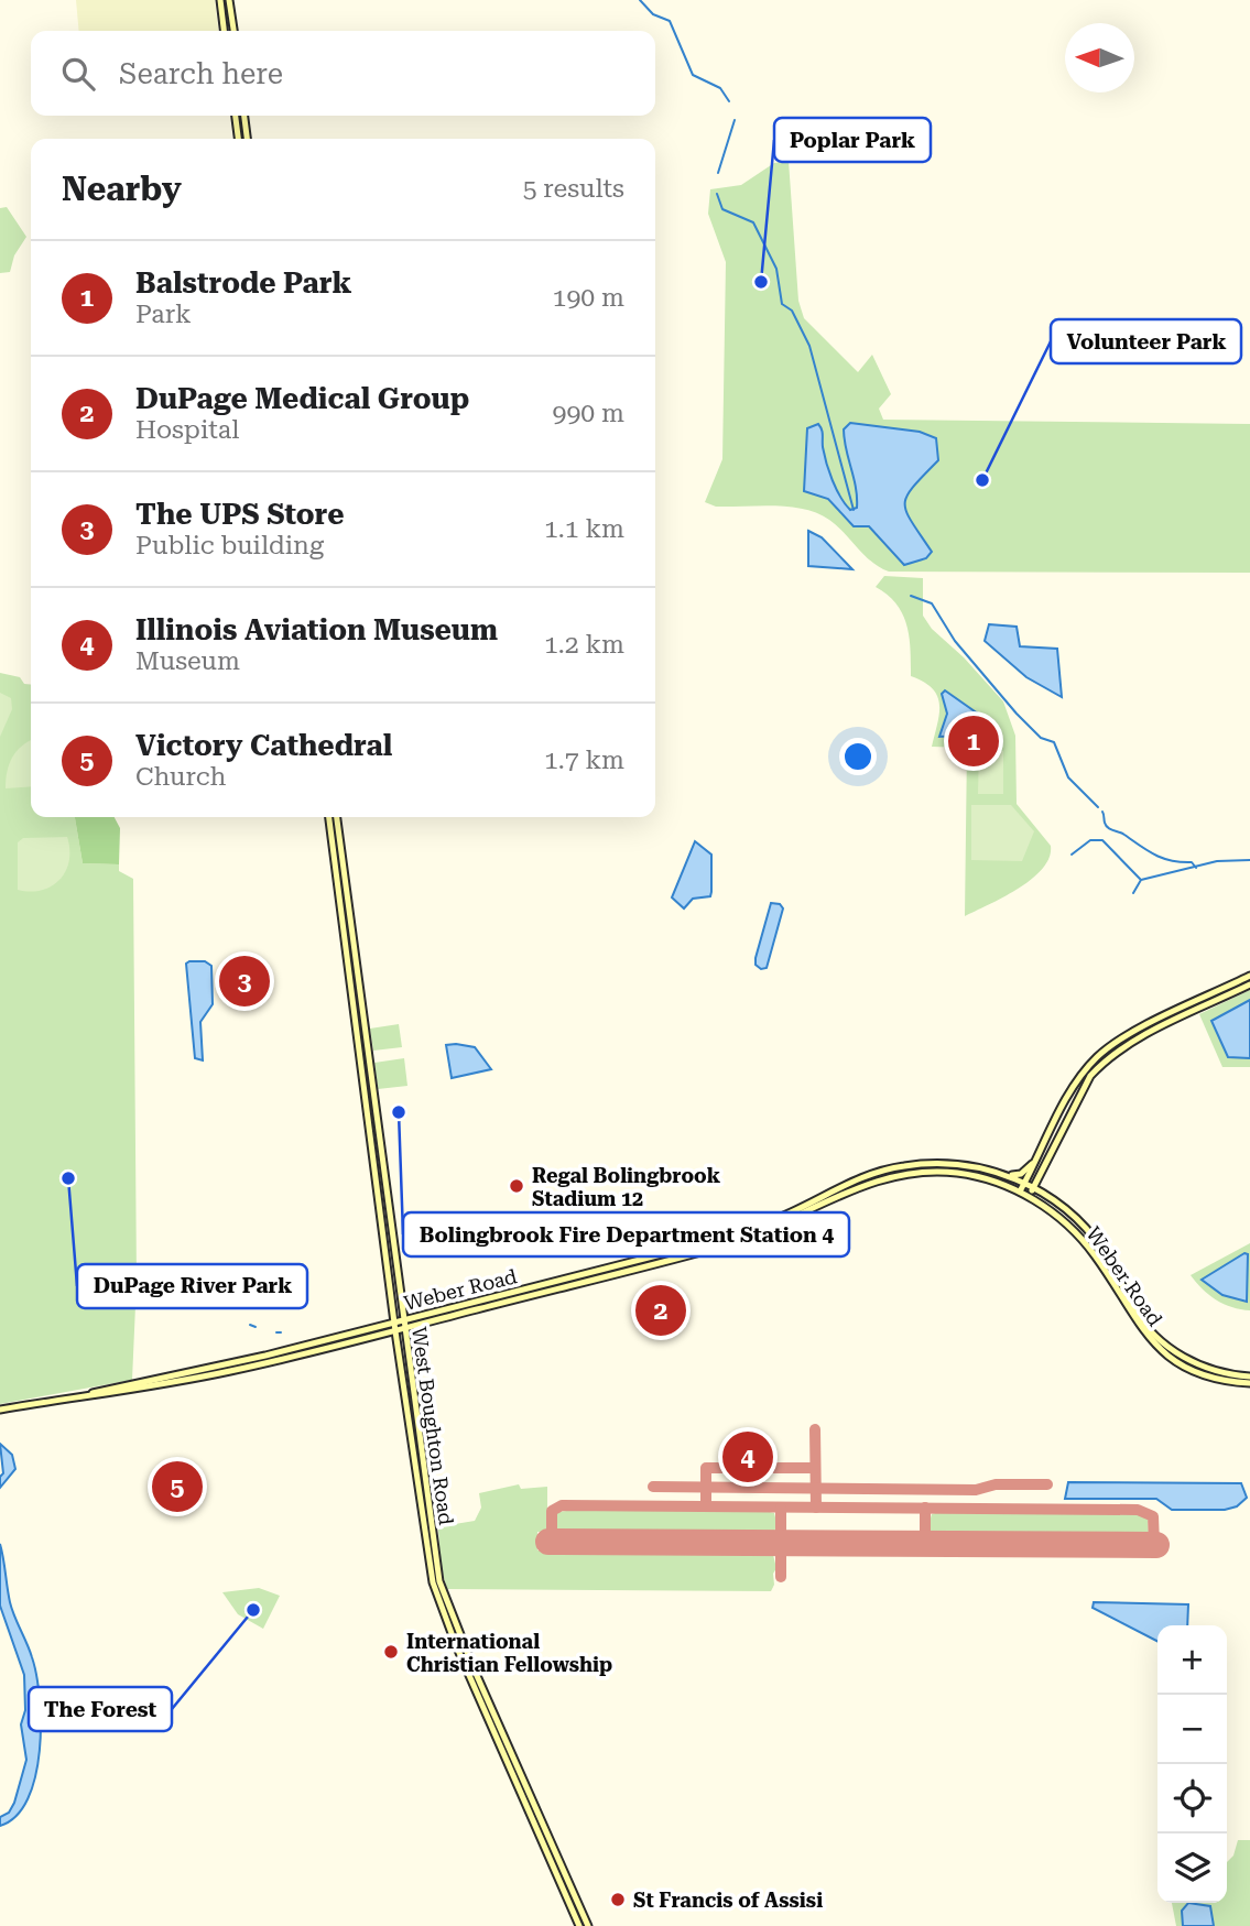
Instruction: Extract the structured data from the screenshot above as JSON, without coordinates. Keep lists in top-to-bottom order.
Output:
{
  "streets": {
    "main road": ["Weber Road", "West Boughton Road"]
  },
  "crossings": [
    ["Weber Road", "West Boughton Road"]
  ],
  "places": [
    "Poplar Park",
    "Volunteer Park",
    "Bolingbrook Fire Department Station 4",
    "DuPage River Park",
    "Regal Bolingbrook Stadium 12",
    "The Forest",
    "International Christian Fellowship",
    "St Francis of Assisi"
  ],
  "north": "left",
  "page": {
    "search": "Search here",
    "heading": ["Nearby", "5 results"],
    "list": [
      {
        "mark": "1",
        "name": "Balstrode Park",
        "note": "Park",
        "value": "190 m"
      },
      {
        "mark": "2",
        "name": "DuPage Medical Group",
        "note": "Hospital",
        "value": "990 m"
      },
      {
        "mark": "3",
        "name": "The UPS Store",
        "note": "Public building",
        "value": "1.1 km"
      },
      {
        "mark": "4",
        "name": "Illinois Aviation Museum",
        "note": "Museum",
        "value": "1.2 km"
      },
      {
        "mark": "5",
        "name": "Victory Cathedral",
        "note": "Church",
        "value": "1.7 km"
      }
    ],
    "pins": [
      "1",
      "3",
      "2",
      "4",
      "5"
    ],
    "map_buttons": ["+", "−"]
  }
}
